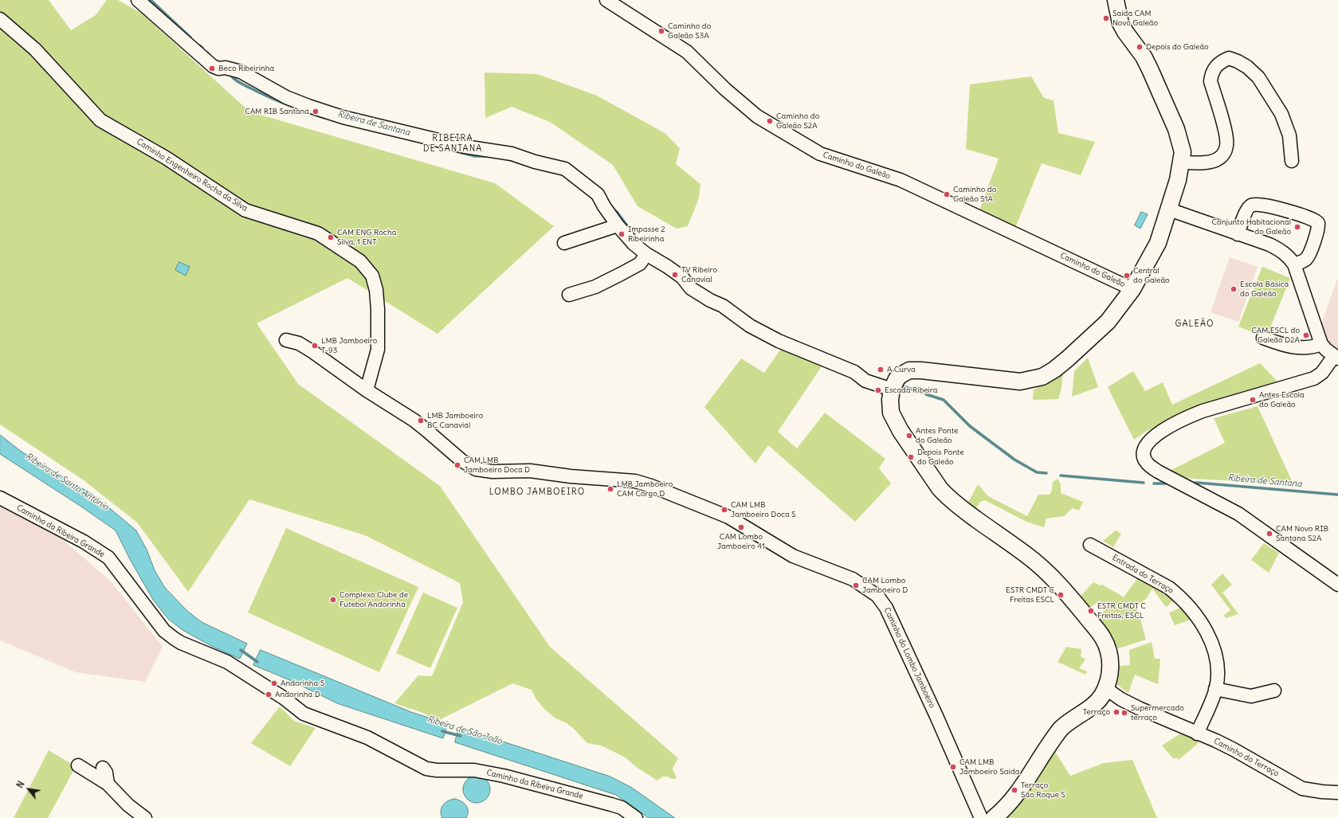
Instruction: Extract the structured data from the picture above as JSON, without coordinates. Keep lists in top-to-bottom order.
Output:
{
  "streets": {
    "street": [
      "Caminho do Galeão",
      "Caminho Engenheiro Rocha da Silva",
      "Caminho da Ribeira Grande",
      "Entrada do Terraço",
      "Caminho do Lombo Jamboeiro",
      "Caminho do Terraço"
    ]
  },
  "crossings": [
    ["Caminho Engenheiro Rocha da Silva", "Caminho do Lombo Jamboeiro"],
    ["Entrada do Terraço", "Caminho do Terraço"]
  ],
  "districts": ["RIBEIRA DE SANTANA", "GALEÃO", "LOMBO JAMBOEIRO"],
  "water": ["Ribeira de Santana", "Ribeira de Santo António", "Ribeira de São João"],
  "places": [
    "Saída CAM Novo Galeão",
    "Caminho do Galeão S3A",
    "Depois do Galeão",
    "Beco Ribeirinha",
    "CAM RIB Santana",
    "Caminho do Galeão S2A",
    "Caminho do Galeão S1A",
    "Conjunto Habitacional do Galeão",
    "Impasse 2 Ribeirinha",
    "CAM ENG Rocha Silva, 1 ENT",
    "TV Ribeiro Canavial",
    "Central do Galeão",
    "Escola Básica do Galeão",
    "CAM ESCL do Galeão D2A",
    "LMB Jamboeiro T-93",
    "A Curva",
    "Escada Ribeira",
    "Antes Escola do Galeão",
    "LMB Jamboeiro BC Canavial",
    "Antes Ponte do Galeão",
    "Depois Ponte do Galeão",
    "CAM LMB Jamboeiro Doca D",
    "LMB Jamboeiro CAM Corgo D",
    "CAM LMB Jamboeiro Doca S",
    "CAM Lombo Jamboeiro 41",
    "CAM Novo RIB Santana S2A",
    "CAM Lombo Jamboeiro D",
    "ESTR CMDT C Freitas ESCL",
    "Complexo Clube de Futebol Andorinha",
    "ESTR CMDT C Freitas, ESCL",
    "Andorinha S",
    "Andorinha D",
    "Terraço",
    "Supermercado terraço",
    "CAM LMB Jamboeiro Saída",
    "Terraço São Roque S"
  ],
  "north": "top left"
}
